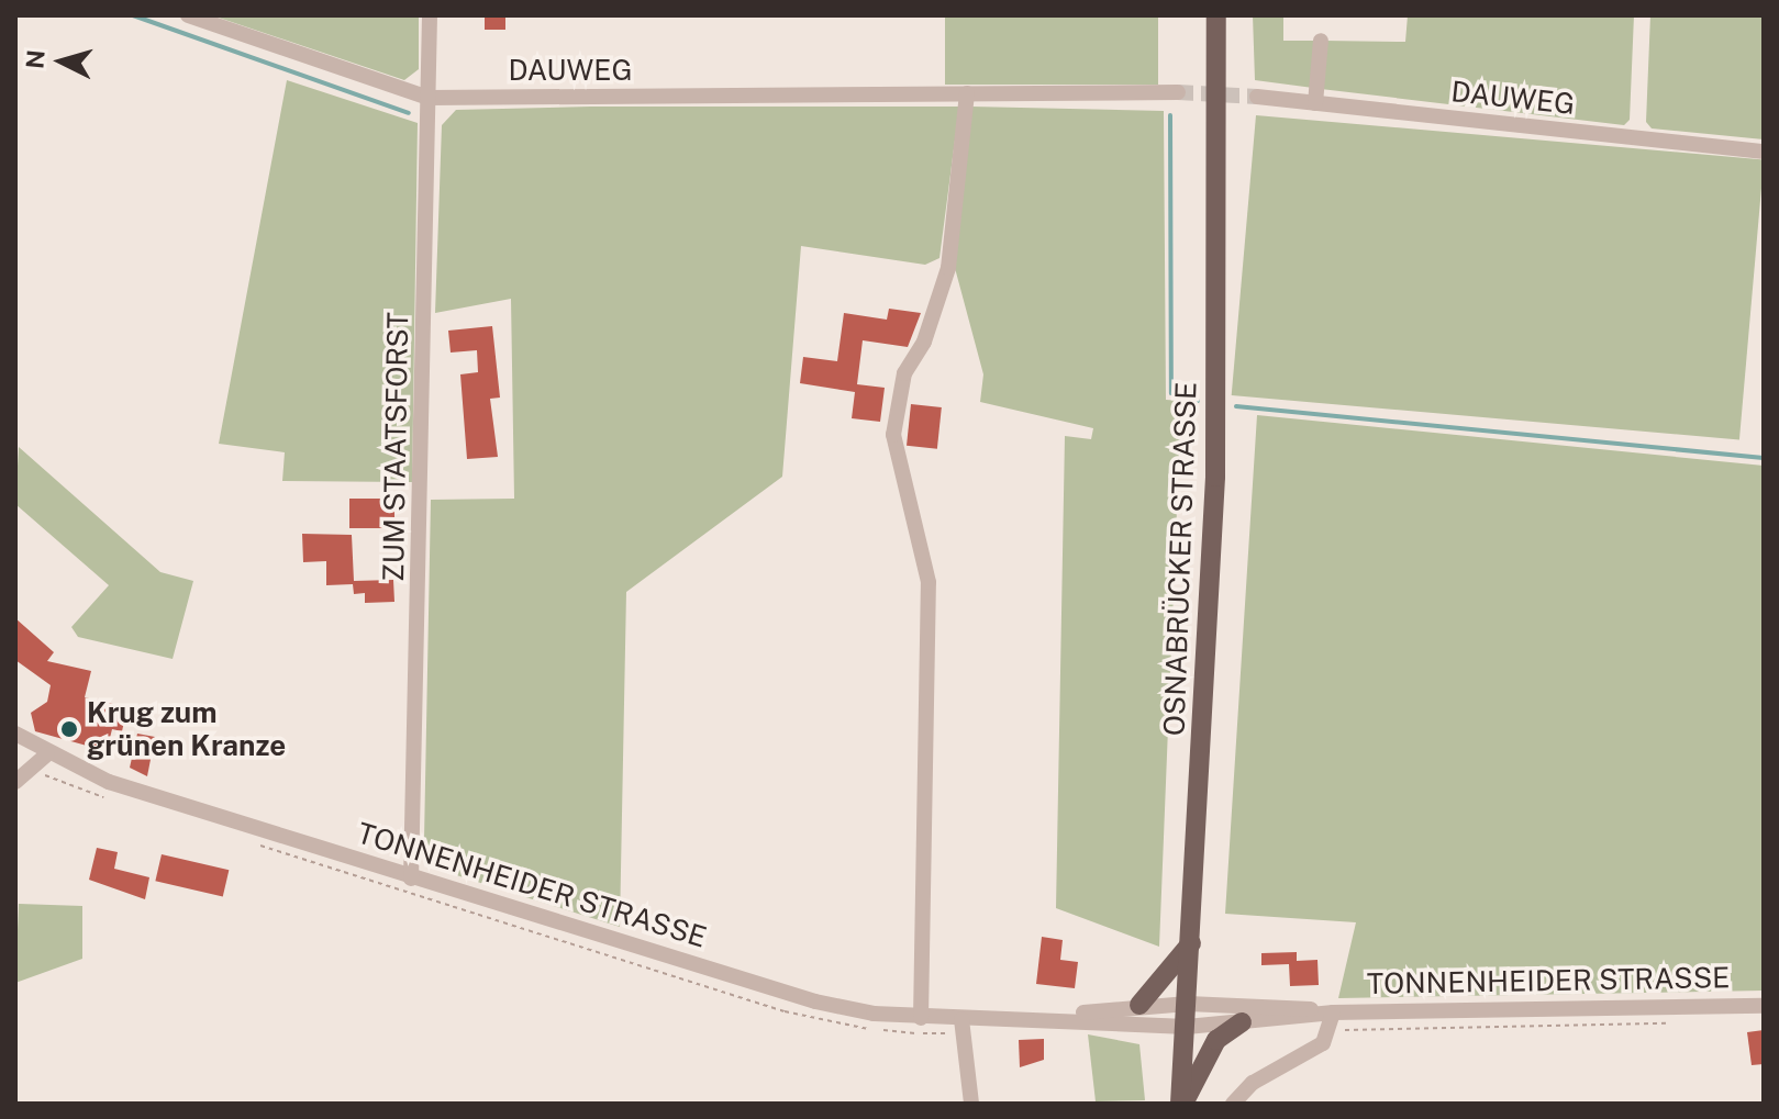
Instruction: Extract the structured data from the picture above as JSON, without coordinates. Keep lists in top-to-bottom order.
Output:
{
  "streets": {
    "main road": ["OSNABRÜCKER STRASSE"],
    "street": ["DAUWEG", "ZUM STAATSFORST", "TONNENHEIDER STRASSE"]
  },
  "crossings": [
    ["DAUWEG", "ZUM STAATSFORST"],
    ["ZUM STAATSFORST", "TONNENHEIDER STRASSE"],
    ["OSNABRÜCKER STRASSE", "TONNENHEIDER STRASSE"]
  ],
  "places": ["Krug zum grünen Kranze"],
  "north": "left"
}
